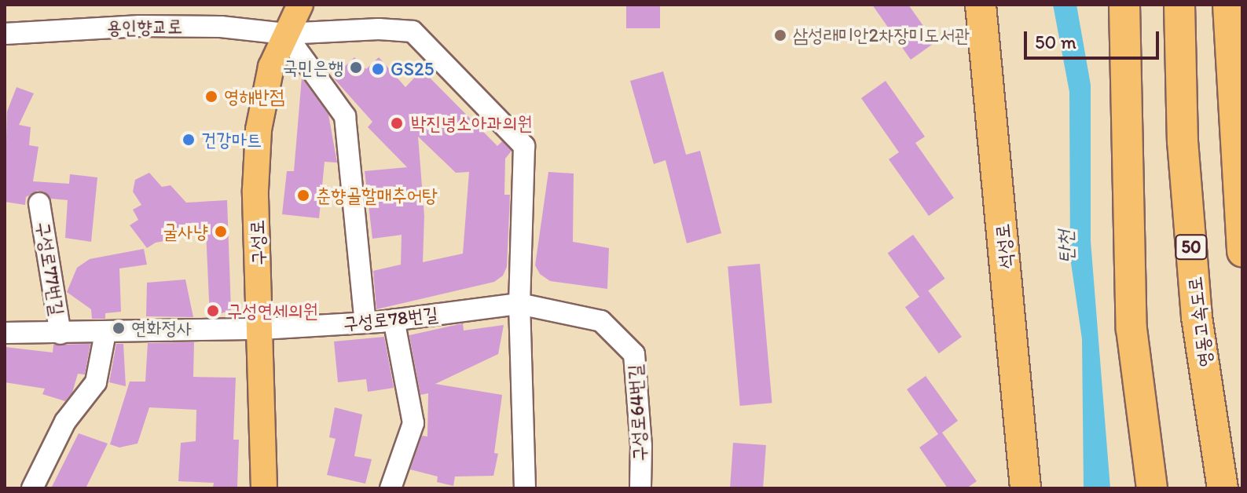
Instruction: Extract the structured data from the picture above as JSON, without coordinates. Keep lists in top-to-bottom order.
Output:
{
  "streets": {
    "highway": ["석성로", "50", "영동고속도로"],
    "main road": ["구성로"],
    "street": [
      "용인향교로",
      "구성로77번길",
      "구성로78번길",
      "구성로64번길"
    ]
  },
  "crossings": [
    ["용인향교로", "구성로"],
    ["용인향교로", "구성로78번길"],
    ["용인향교로", "구성로64번길"],
    ["구성로", "구성로77번길"],
    ["구성로", "구성로78번길"],
    ["구성로77번길", "구성로78번길"],
    ["구성로78번길", "구성로64번길"]
  ],
  "water": ["탄천"],
  "places": [
    "삼성래미안2차장미도서관",
    "국민은행",
    "GS25",
    "영해반점",
    "박진녕소아과의원",
    "건강마트",
    "춘향골할매추어탕",
    "굴사냥",
    "구성연세의원",
    "연화정사"
  ],
  "scale_bar": "50 m"
}
